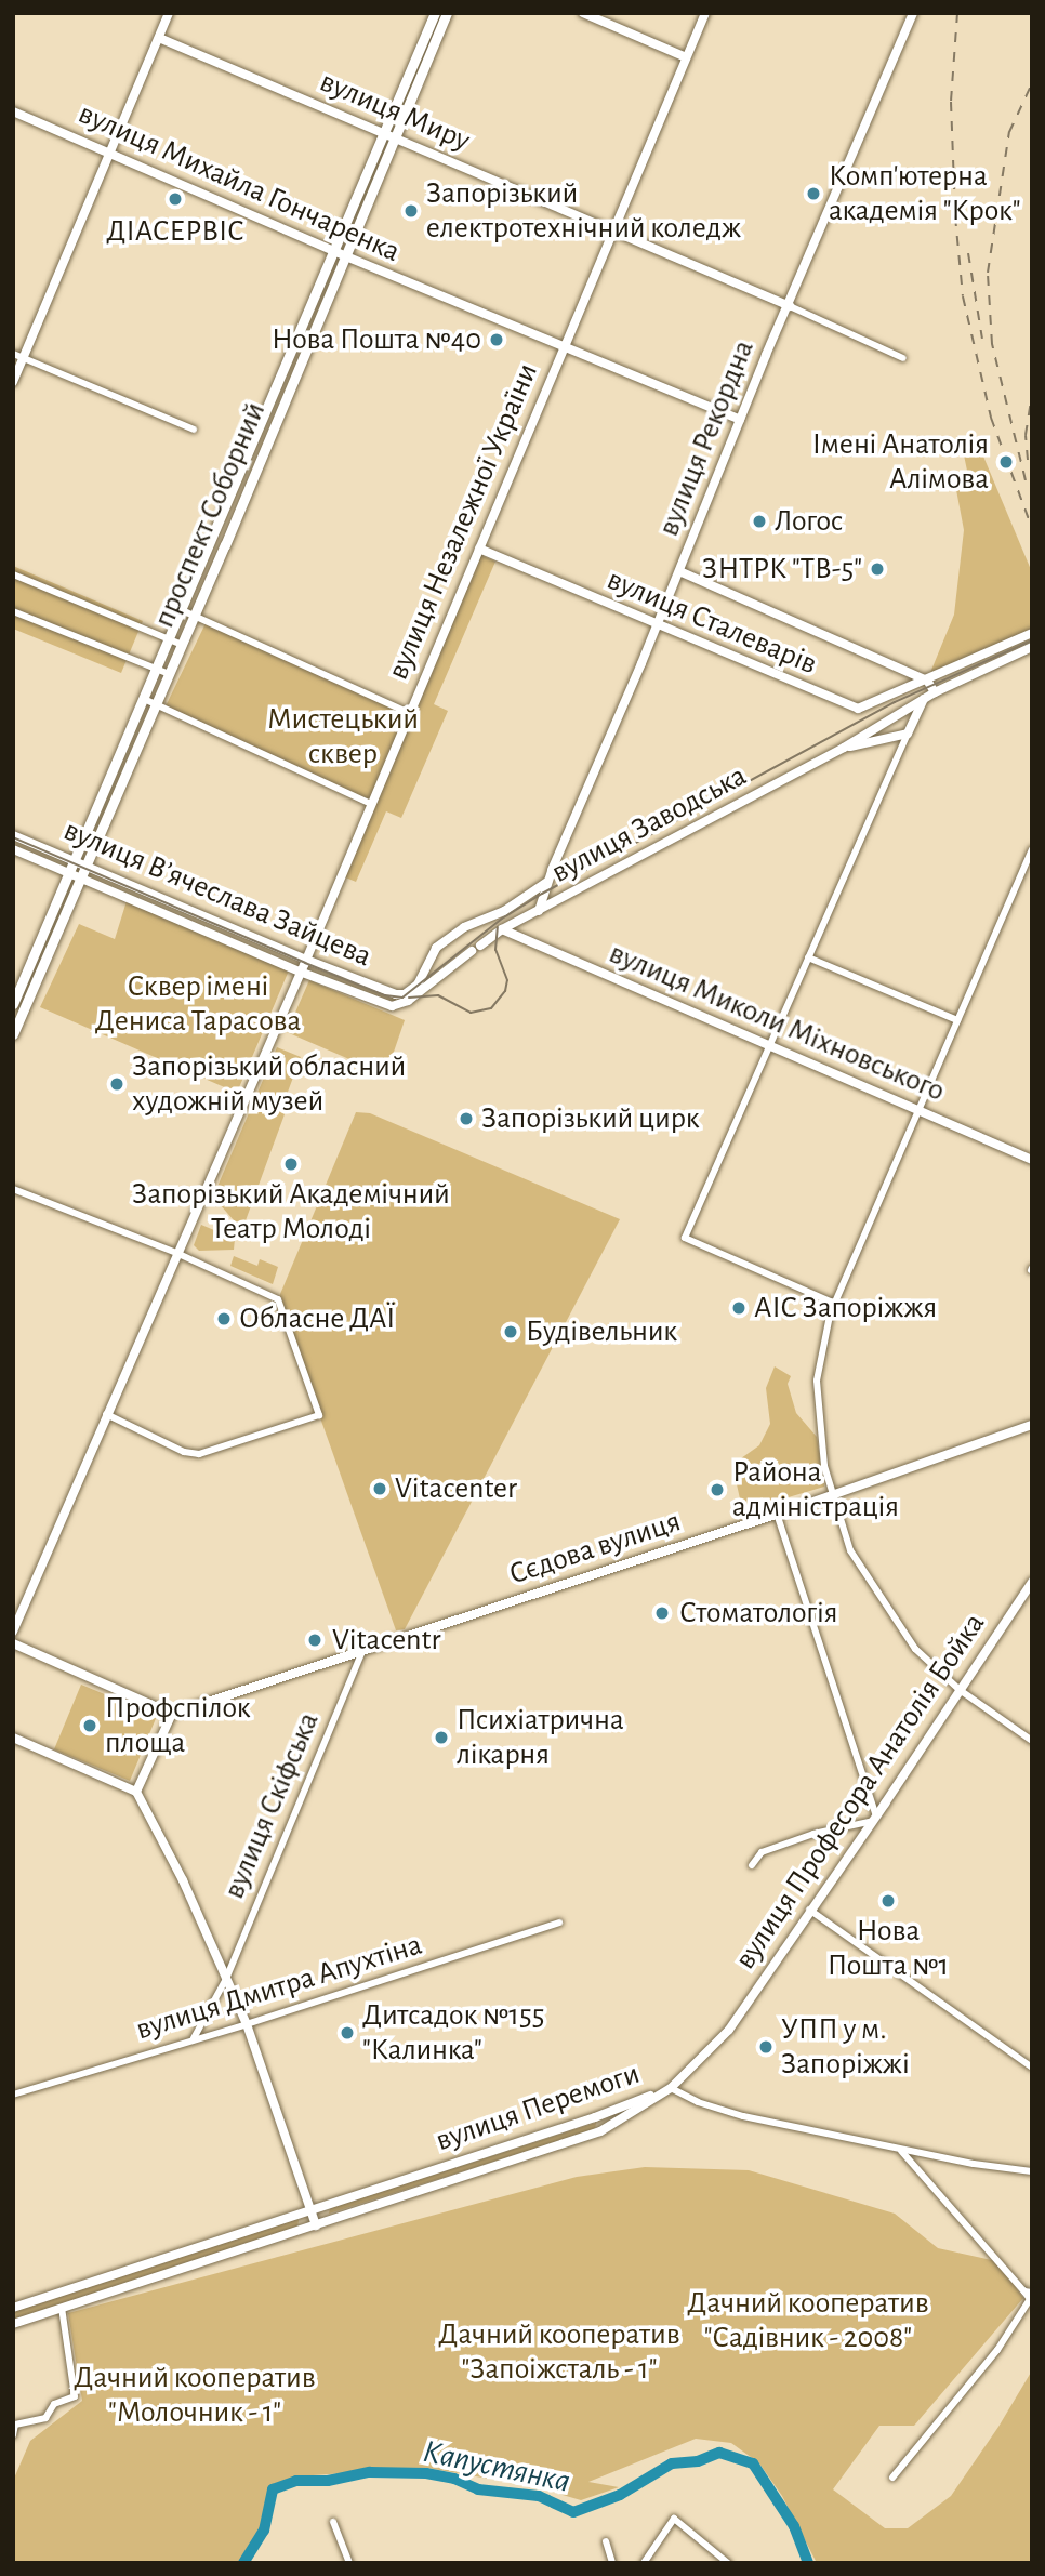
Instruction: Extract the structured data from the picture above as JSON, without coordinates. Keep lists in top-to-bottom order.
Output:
{
  "streets": {
    "main road": ["проспект Соборний"],
    "street": [
      "вулиця Миру",
      "вулиця Михайла Гончаренка",
      "вулиця Рекордна",
      "вулиця Незалежної України",
      "вулиця Сталеварів",
      "вулиця Заводська",
      "вулиця Вʼячеслава Зайцева",
      "вулиця Миколи Міхновського",
      "Сєдова вулиця",
      "вулиця Професора Анатолія Бойка",
      "вулиця Скіфська",
      "вулиця Дмитра Апухтіна",
      "вулиця Перемоги"
    ]
  },
  "crossings": [
    ["вулиця Миру", "вулиця Рекордна"],
    ["вулиця Миру", "проспект Соборний"],
    ["вулиця Миру", "вулиця Незалежної України"],
    ["вулиця Михайла Гончаренка", "вулиця Рекордна"],
    ["вулиця Михайла Гончаренка", "проспект Соборний"],
    ["вулиця Михайла Гончаренка", "вулиця Незалежної України"],
    ["вулиця Рекордна", "вулиця Сталеварів"],
    ["вулиця Рекордна", "вулиця Заводська"],
    ["проспект Соборний", "вулиця Вʼячеслава Зайцева"],
    ["вулиця Незалежної України", "вулиця Сталеварів"],
    ["вулиця Незалежної України", "вулиця Вʼячеслава Зайцева"],
    ["вулиця Заводська", "вулиця Миколи Міхновського"],
    ["Сєдова вулиця", "вулиця Скіфська"],
    ["вулиця Професора Анатолія Бойка", "вулиця Перемоги"],
    ["вулиця Скіфська", "вулиця Дмитра Апухтіна"],
    ["вулиця Скіфська", "вулиця Перемоги"]
  ],
  "water": ["Капустянка"],
  "parks": [
    "Мистецький сквер",
    "Сквер імені Дениса Тарасова",
    "Дачний кооператив \"Садівник - 2008\"",
    "Дачний кооператив \"Запоіжсталь - 1\"",
    "Дачний кооператив \"Молочник - 1\""
  ],
  "places": [
    "Комп'ютерна академія \"Крок\"",
    "ДІАСЕРВІС",
    "Запорізький електротехнічний коледж",
    "Нова Пошта №40",
    "Імені Анатолія Алімова",
    "Логос",
    "ЗНТРК \"ТВ-5\"",
    "Запорізький обласний художній музей",
    "Запорізький цирк",
    "Запорізький Академічний Театр Молоді",
    "АІС Запоріжжя",
    "Обласне ДАЇ",
    "Будівельник",
    "Vitacenter",
    "Района адміністрація",
    "Стоматологія",
    "Vitacentr",
    "Профспілок площа",
    "Психіатрична лікарня",
    "Нова Пошта №1",
    "Дитсадок №155 \"Калинка\"",
    "УПП у м. Запоріжжі"
  ]
}
